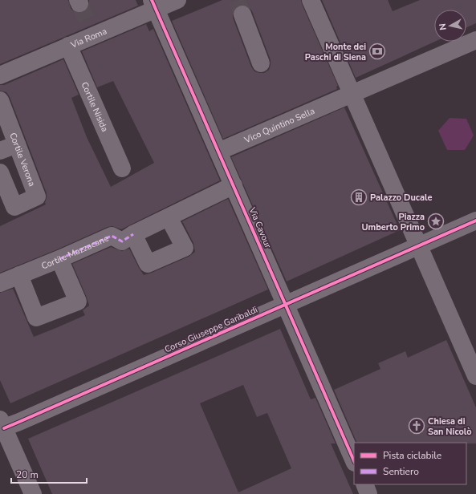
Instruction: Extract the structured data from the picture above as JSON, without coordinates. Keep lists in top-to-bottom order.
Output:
{
  "streets": {
    "street": [
      "Via Roma",
      "Cortile Nisida",
      "Vico Quintino Sella",
      "Cortile Verona",
      "Via Cavour",
      "Cortile Mazzacane",
      "Corso Giuseppe Garibaldi"
    ]
  },
  "crossings": [
    ["Via Roma", "Cortile Nisida"],
    ["Via Roma", "Via Cavour"],
    ["Vico Quintino Sella", "Via Cavour"],
    ["Via Cavour", "Cortile Mazzacane"],
    ["Via Cavour", "Corso Giuseppe Garibaldi"]
  ],
  "places": {
    "bank": ["Monte dei Paschi di Siena"],
    "building": ["Palazzo Ducale"],
    "place": ["Piazza Umberto Primo"],
    "church": ["Chiesa di San Nicolò"]
  },
  "legend": ["Pista ciclabile", "Sentiero"],
  "scale_bar": "20 m",
  "north": "left"
}
